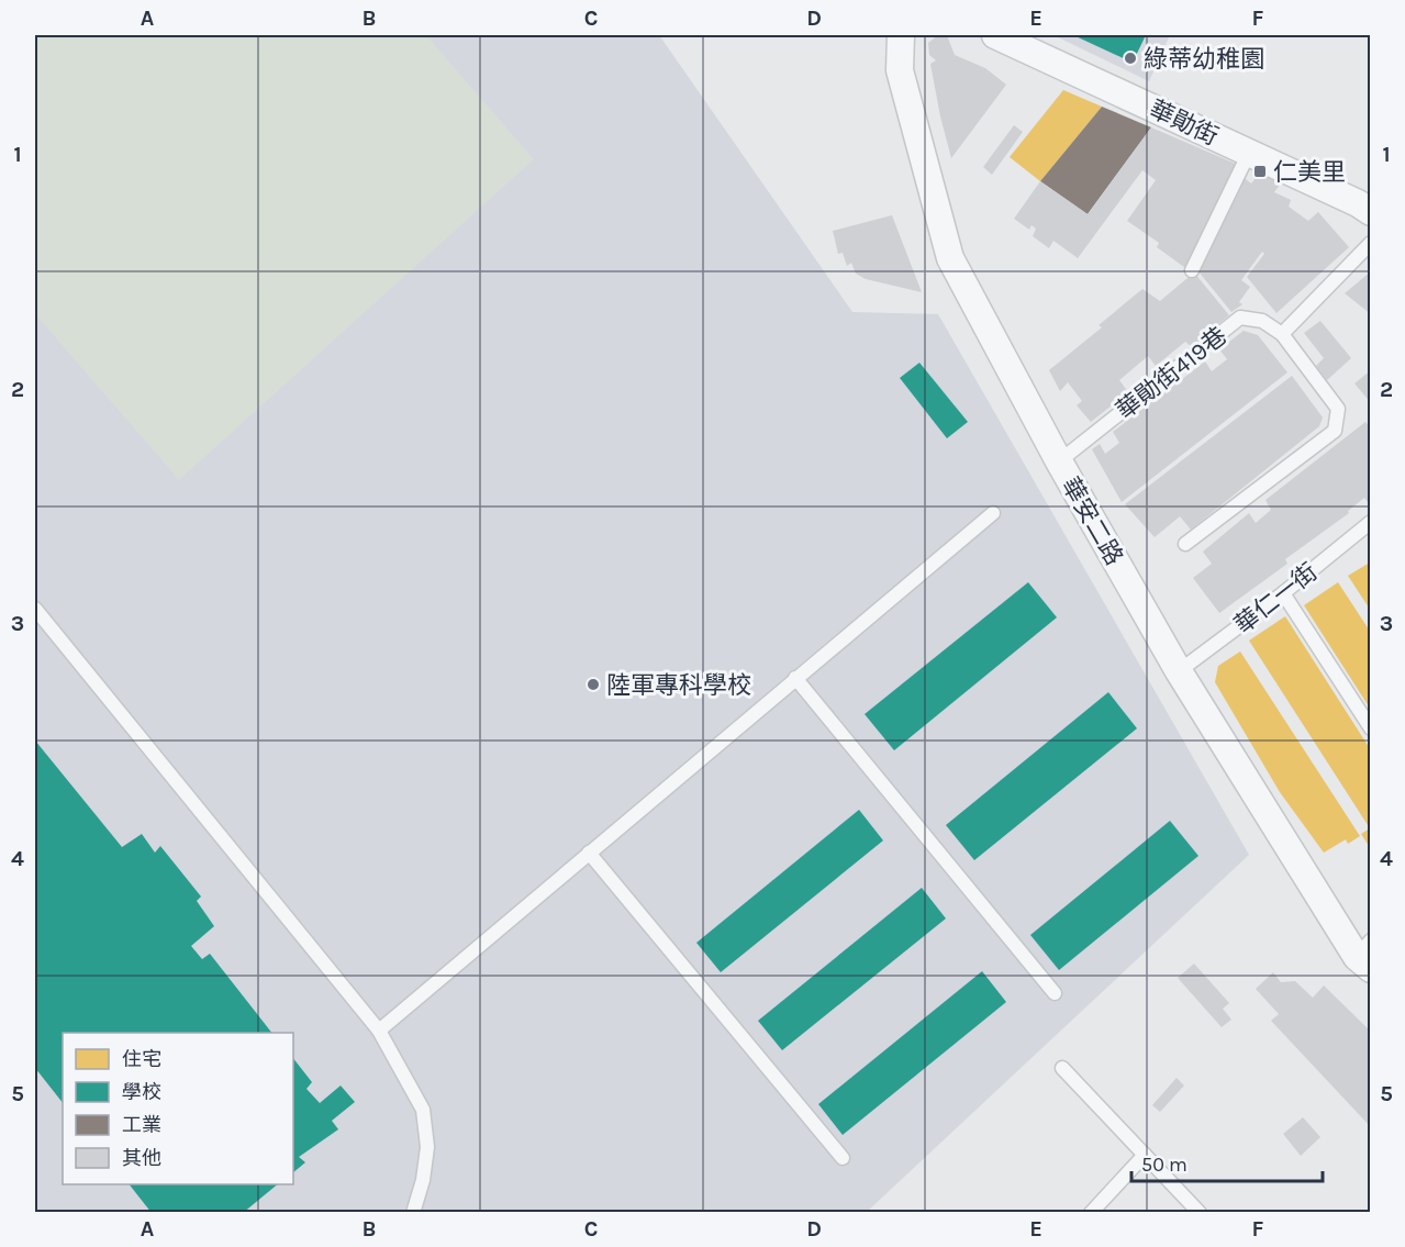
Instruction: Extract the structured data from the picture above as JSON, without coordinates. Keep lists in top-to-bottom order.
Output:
{
  "streets": {
    "street": ["華勛街", "華安二路"],
    "lane": ["華勛街419巷", "華仁一街"]
  },
  "crossings": [
    ["華勛街419巷", "華安二路"],
    ["華安二路", "華仁一街"]
  ],
  "places": {
    "other": ["綠蒂幼稚園", "陸軍專科學校"],
    "transit": ["仁美里"]
  },
  "legend": [
    "住宅",
    "學校",
    "工業",
    "其他"
  ],
  "scale_bar": "50 m",
  "grid": {
    "columns": [
      "A",
      "B",
      "C",
      "D",
      "E",
      "F"
    ],
    "rows": [
      "1",
      "2",
      "3",
      "4",
      "5"
    ]
  }
}
